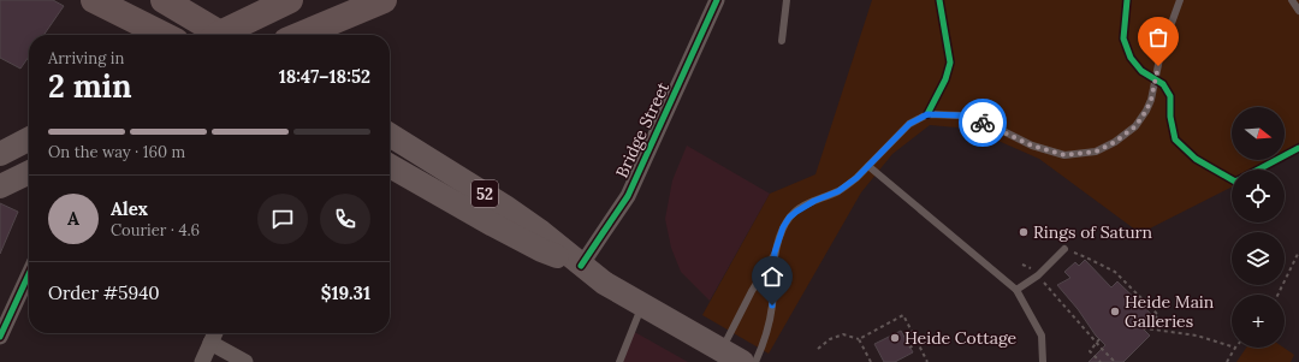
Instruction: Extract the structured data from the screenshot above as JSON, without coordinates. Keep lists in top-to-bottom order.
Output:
{
  "streets": {
    "main road": ["52"],
    "street": ["Bridge Street"]
  },
  "crossings": [
    ["Bridge Street", "52"]
  ],
  "places": ["Rings of Saturn", "Heide Main Galleries", "Heide Cottage"],
  "north": "right",
  "page": {
    "heading": ["2 min", "Arriving in", "18:47–18:52"],
    "panel": [
      "Alex",
      "Courier · 4.6",
      "Order #5940",
      "$19.31"
    ],
    "map_buttons": "+",
    "bar": "On the way · 160 m",
    "round": "A"
  }
}
